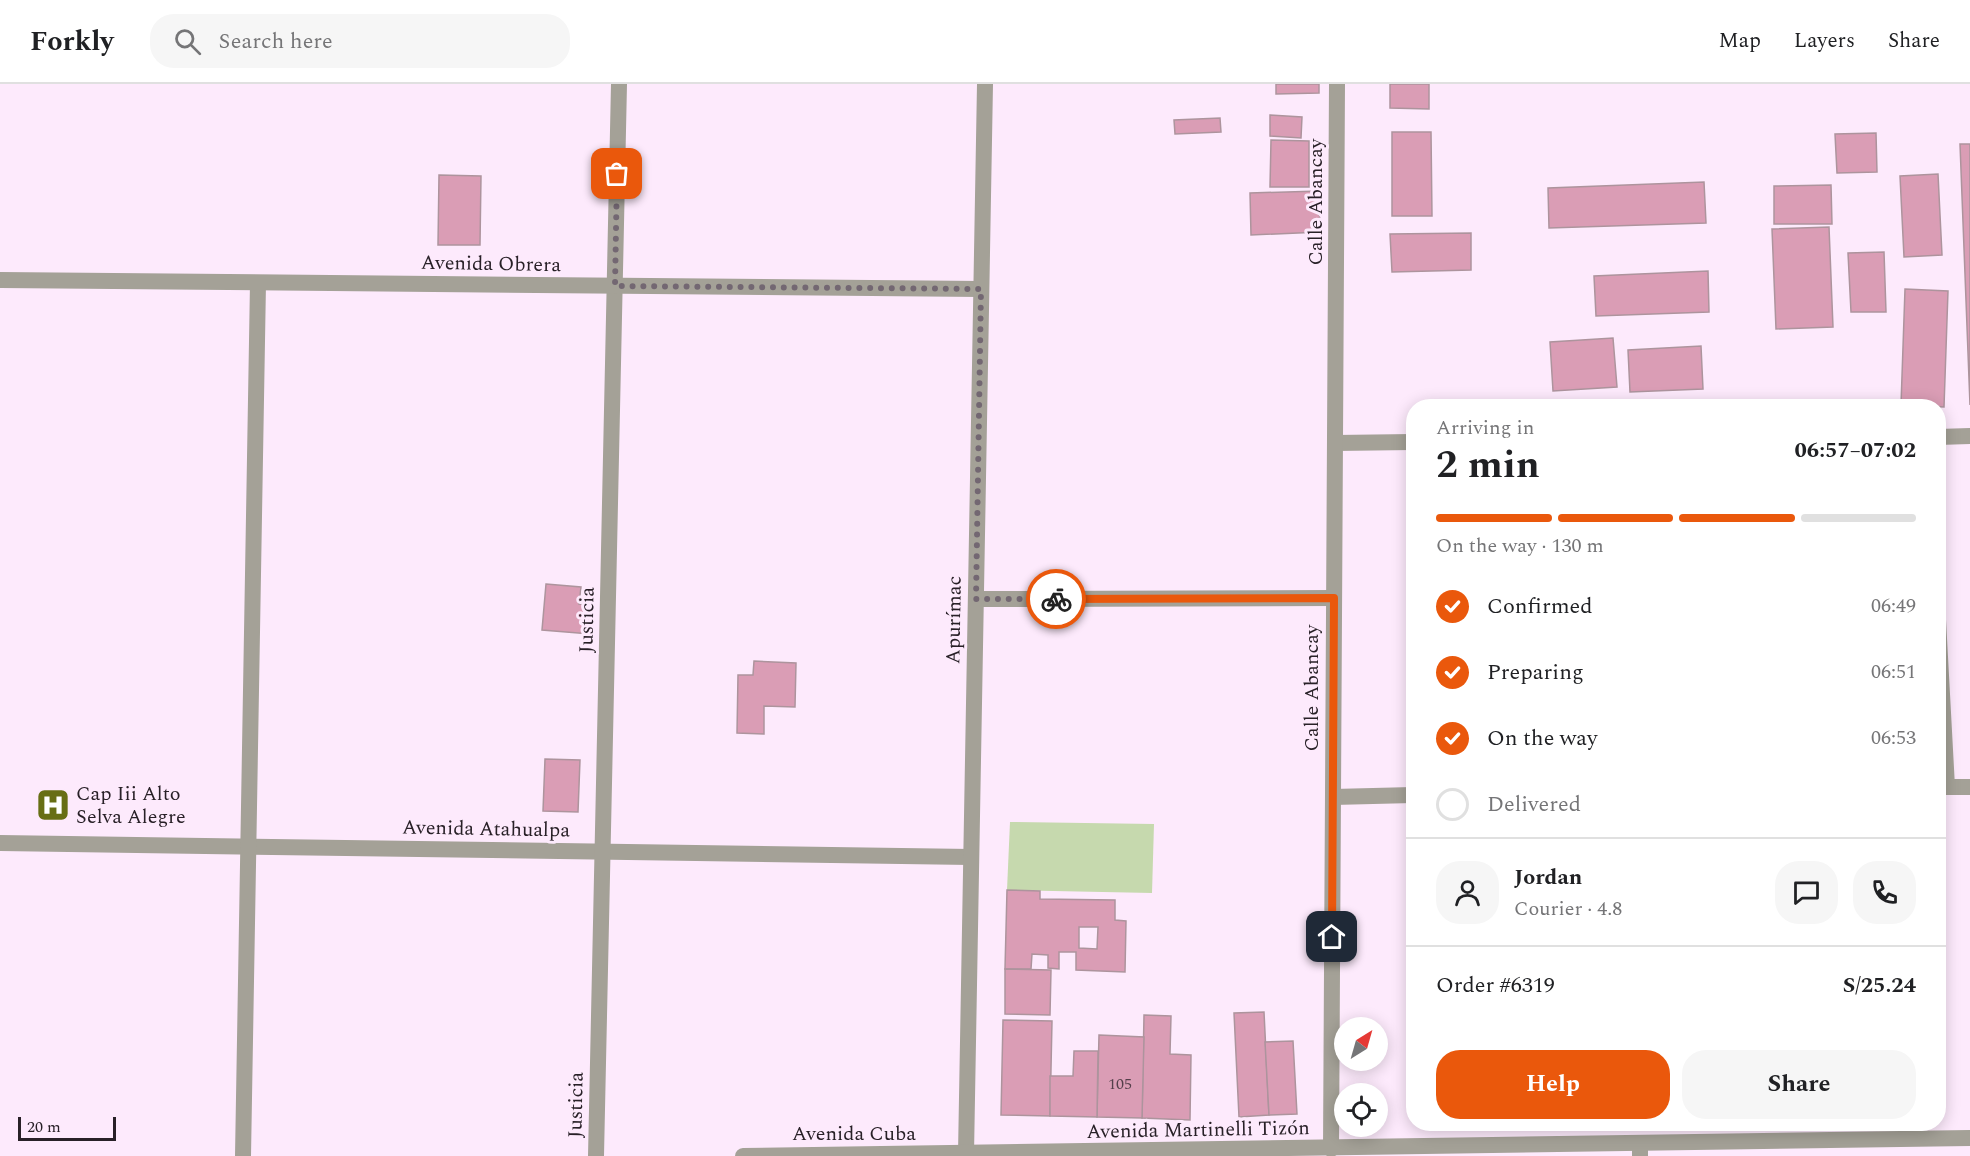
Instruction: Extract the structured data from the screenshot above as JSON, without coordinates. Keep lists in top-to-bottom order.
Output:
{
  "streets": {
    "street": [
      "Calle Abancay",
      "Avenida Obrera",
      "Justicia",
      "Apurímac",
      "Avenida Atahualpa",
      "Avenida Martinelli Tizón",
      "Avenida Cuba"
    ]
  },
  "crossings": [
    ["Calle Abancay", "Avenida Martinelli Tizón"],
    ["Avenida Obrera", "Justicia"],
    ["Avenida Obrera", "Apurímac"],
    ["Justicia", "Avenida Atahualpa"],
    ["Apurímac", "Avenida Atahualpa"],
    ["Apurímac", "Avenida Martinelli Tizón"],
    ["Apurímac", "Avenida Cuba"],
    ["Avenida Martinelli Tizón", "Avenida Cuba"]
  ],
  "places": {
    "hospital": ["Cap Iii Alto Selva Alegre"]
  },
  "house_numbers": ["105"],
  "scale_bar": "20 m",
  "north": "top right",
  "page": {
    "header": "Forkly",
    "search": "Search here",
    "nav": ["Map", "Layers", "Share"],
    "heading": ["2 min", "Arriving in", "06:57–07:02"],
    "panel": [
      "Jordan",
      "Courier · 4.8",
      "Order #6319",
      "S/25.24"
    ],
    "bar": "On the way · 130 m",
    "list": [
      ["Confirmed", "06:49"],
      ["Preparing", "06:51"],
      ["On the way", "06:53"],
      "Delivered"
    ],
    "buttons": ["Help", "Share"],
    "scale": "20 m"
  }
}
